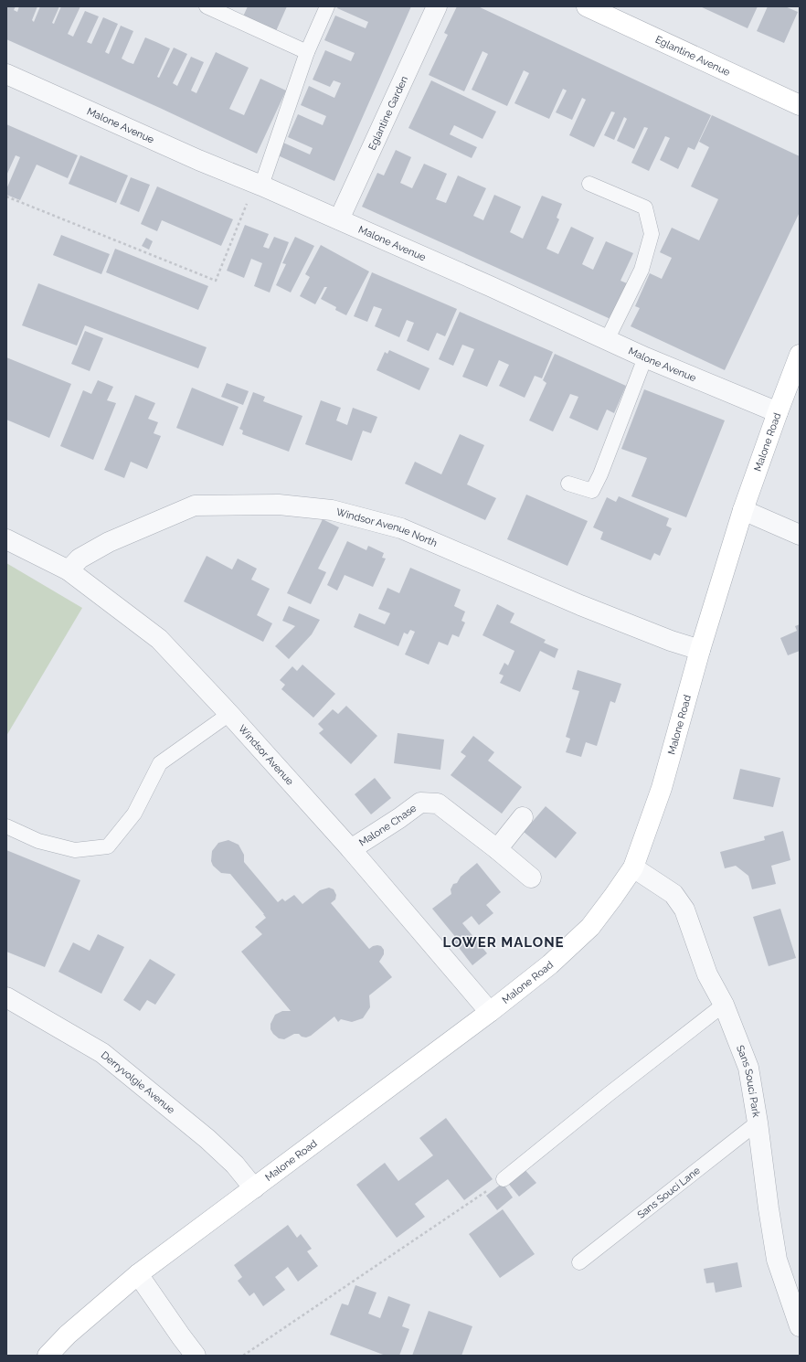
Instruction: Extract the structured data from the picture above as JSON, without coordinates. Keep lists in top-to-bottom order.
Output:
{
  "streets": {
    "main road": ["Eglantine Avenue", "Malone Road"],
    "street": [
      "Eglantine Garden",
      "Malone Avenue",
      "Windsor Avenue North",
      "Windsor Avenue",
      "Malone Chase",
      "Sans Souci Park",
      "Derryvolgie Avenue"
    ],
    "lane": ["Sans Souci Lane"]
  },
  "crossings": [
    ["Eglantine Garden", "Malone Avenue"],
    ["Malone Avenue", "Malone Road"],
    ["Malone Road", "Windsor Avenue North"],
    ["Malone Road", "Windsor Avenue"],
    ["Malone Road", "Sans Souci Park"],
    ["Malone Road", "Derryvolgie Avenue"],
    ["Windsor Avenue North", "Windsor Avenue"],
    ["Windsor Avenue", "Malone Chase"],
    ["Sans Souci Park", "Sans Souci Lane"]
  ],
  "districts": ["LOWER MALONE"]
}
